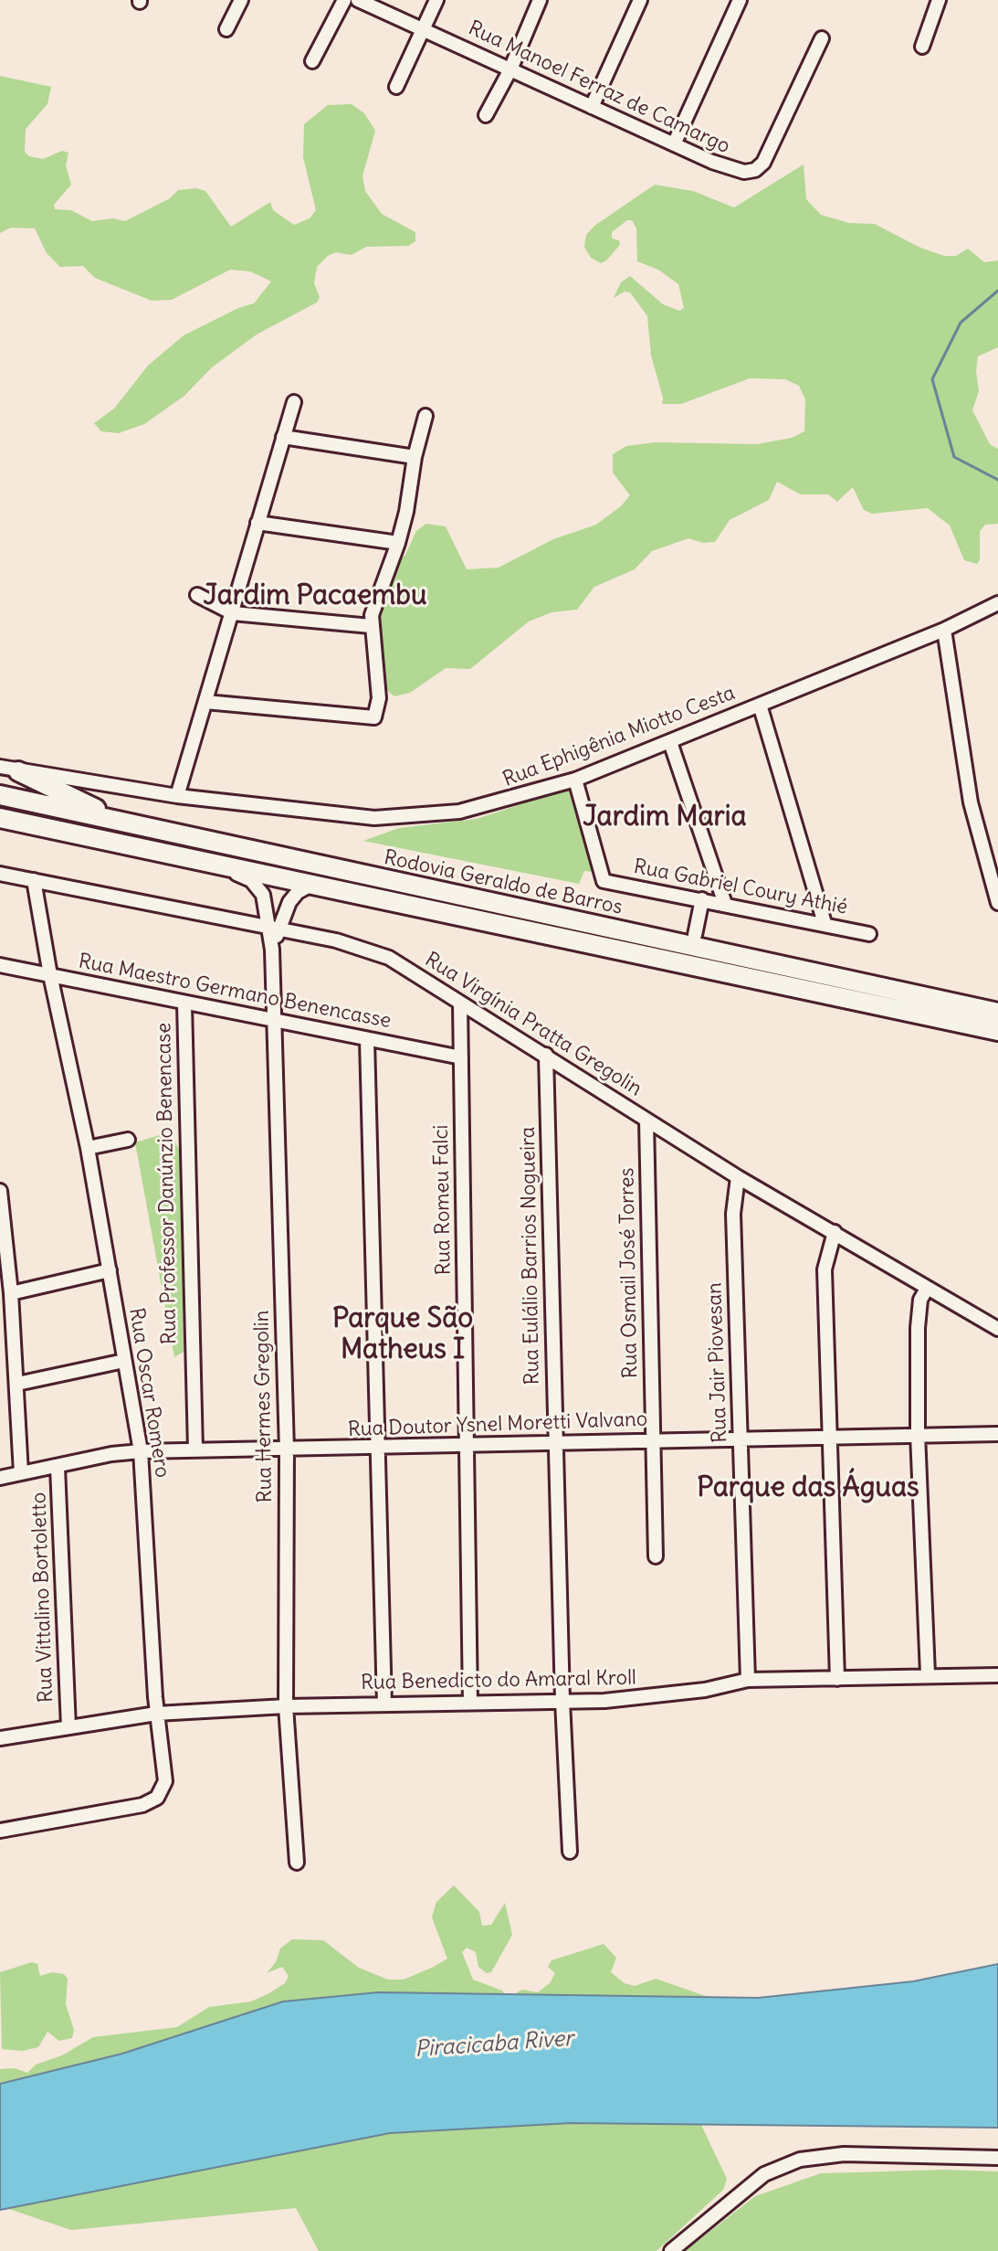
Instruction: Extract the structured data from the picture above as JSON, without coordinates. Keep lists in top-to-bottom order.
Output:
{
  "streets": {
    "highway": ["Rodovia Geraldo de Barros"],
    "street": [
      "Rua Manoel Ferraz de Camargo",
      "Rua Ephigênia Miotto Cesta",
      "Rua Gabriel Coury Athié",
      "Rua Maestro Germano Benencasse",
      "Rua Virgínia Pratta Gregolin",
      "Rua Professor Danúnzio Benencase",
      "Rua Romeu Falci",
      "Rua Eulálio Barrios Nogueira",
      "Rua Osmail José Torres",
      "Rua Jair Piovesan",
      "Rua Oscar Romero",
      "Rua Hermes Gregolin",
      "Rua Doutor Ysnel Moretti Valvano",
      "Rua Vittalino Bortoletto",
      "Rua Benedicto do Amaral Kroll"
    ]
  },
  "crossings": [
    ["Rua Ephigênia Miotto Cesta", "Rua Gabriel Coury Athié"],
    ["Rua Maestro Germano Benencasse", "Rua Professor Danúnzio Benencase"],
    ["Rua Maestro Germano Benencasse", "Rua Romeu Falci"],
    ["Rua Maestro Germano Benencasse", "Rua Oscar Romero"],
    ["Rua Maestro Germano Benencasse", "Rua Hermes Gregolin"],
    ["Rua Virgínia Pratta Gregolin", "Rua Romeu Falci"],
    ["Rua Virgínia Pratta Gregolin", "Rua Eulálio Barrios Nogueira"],
    ["Rua Virgínia Pratta Gregolin", "Rua Osmail José Torres"],
    ["Rua Virgínia Pratta Gregolin", "Rua Jair Piovesan"],
    ["Rua Virgínia Pratta Gregolin", "Rua Oscar Romero"],
    ["Rua Virgínia Pratta Gregolin", "Rua Hermes Gregolin"],
    ["Rua Professor Danúnzio Benencase", "Rua Doutor Ysnel Moretti Valvano"],
    ["Rua Romeu Falci", "Rua Doutor Ysnel Moretti Valvano"],
    ["Rua Romeu Falci", "Rua Benedicto do Amaral Kroll"],
    ["Rua Eulálio Barrios Nogueira", "Rua Doutor Ysnel Moretti Valvano"],
    ["Rua Eulálio Barrios Nogueira", "Rua Benedicto do Amaral Kroll"],
    ["Rua Osmail José Torres", "Rua Doutor Ysnel Moretti Valvano"],
    ["Rua Jair Piovesan", "Rua Doutor Ysnel Moretti Valvano"],
    ["Rua Jair Piovesan", "Rua Benedicto do Amaral Kroll"],
    ["Rua Oscar Romero", "Rua Doutor Ysnel Moretti Valvano"],
    ["Rua Oscar Romero", "Rua Benedicto do Amaral Kroll"],
    ["Rua Hermes Gregolin", "Rua Doutor Ysnel Moretti Valvano"],
    ["Rua Hermes Gregolin", "Rua Benedicto do Amaral Kroll"],
    ["Rua Doutor Ysnel Moretti Valvano", "Rua Vittalino Bortoletto"],
    ["Rua Vittalino Bortoletto", "Rua Benedicto do Amaral Kroll"]
  ],
  "districts": [
    "Jardim Pacaembu",
    "Jardim Maria",
    "Parque São Matheus I",
    "Parque das Águas"
  ],
  "water": ["Piracicaba River"]
}
